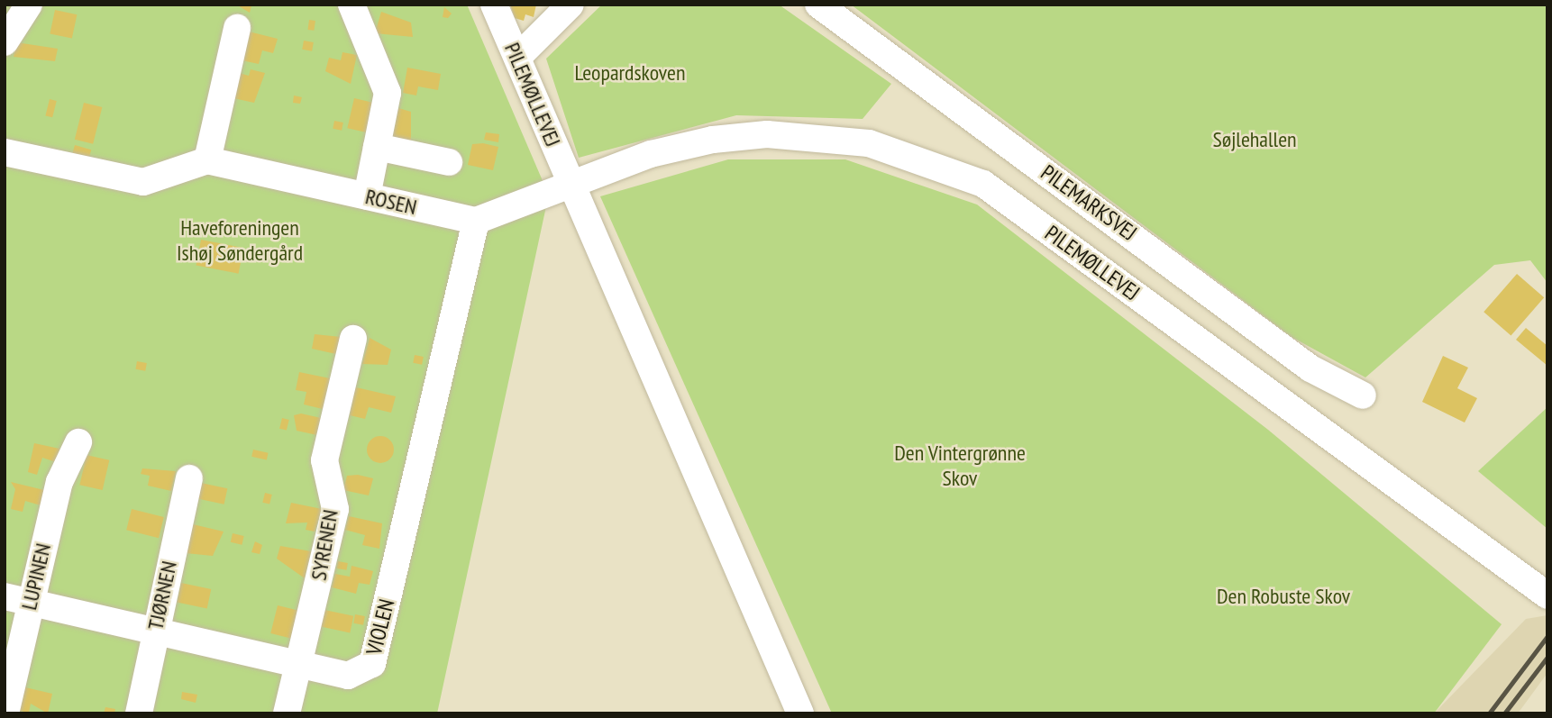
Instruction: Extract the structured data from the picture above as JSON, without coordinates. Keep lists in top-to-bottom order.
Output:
{
  "streets": {
    "street": [
      "PILEMØLLEVEJ",
      "ROSEN",
      "PILEMARKSVEJ",
      "SYRENEN",
      "LUPINEN",
      "TJØRNEN",
      "VIOLEN"
    ]
  },
  "crossings": [
    ["ROSEN", "VIOLEN"],
    ["SYRENEN", "VIOLEN"],
    ["LUPINEN", "VIOLEN"],
    ["TJØRNEN", "VIOLEN"]
  ],
  "parks": [
    "Leopardskoven",
    "Søjlehallen",
    "Haveforeningen Ishøj Søndergård",
    "Den Vintergrønne Skov",
    "Den Robuste Skov"
  ]
}
